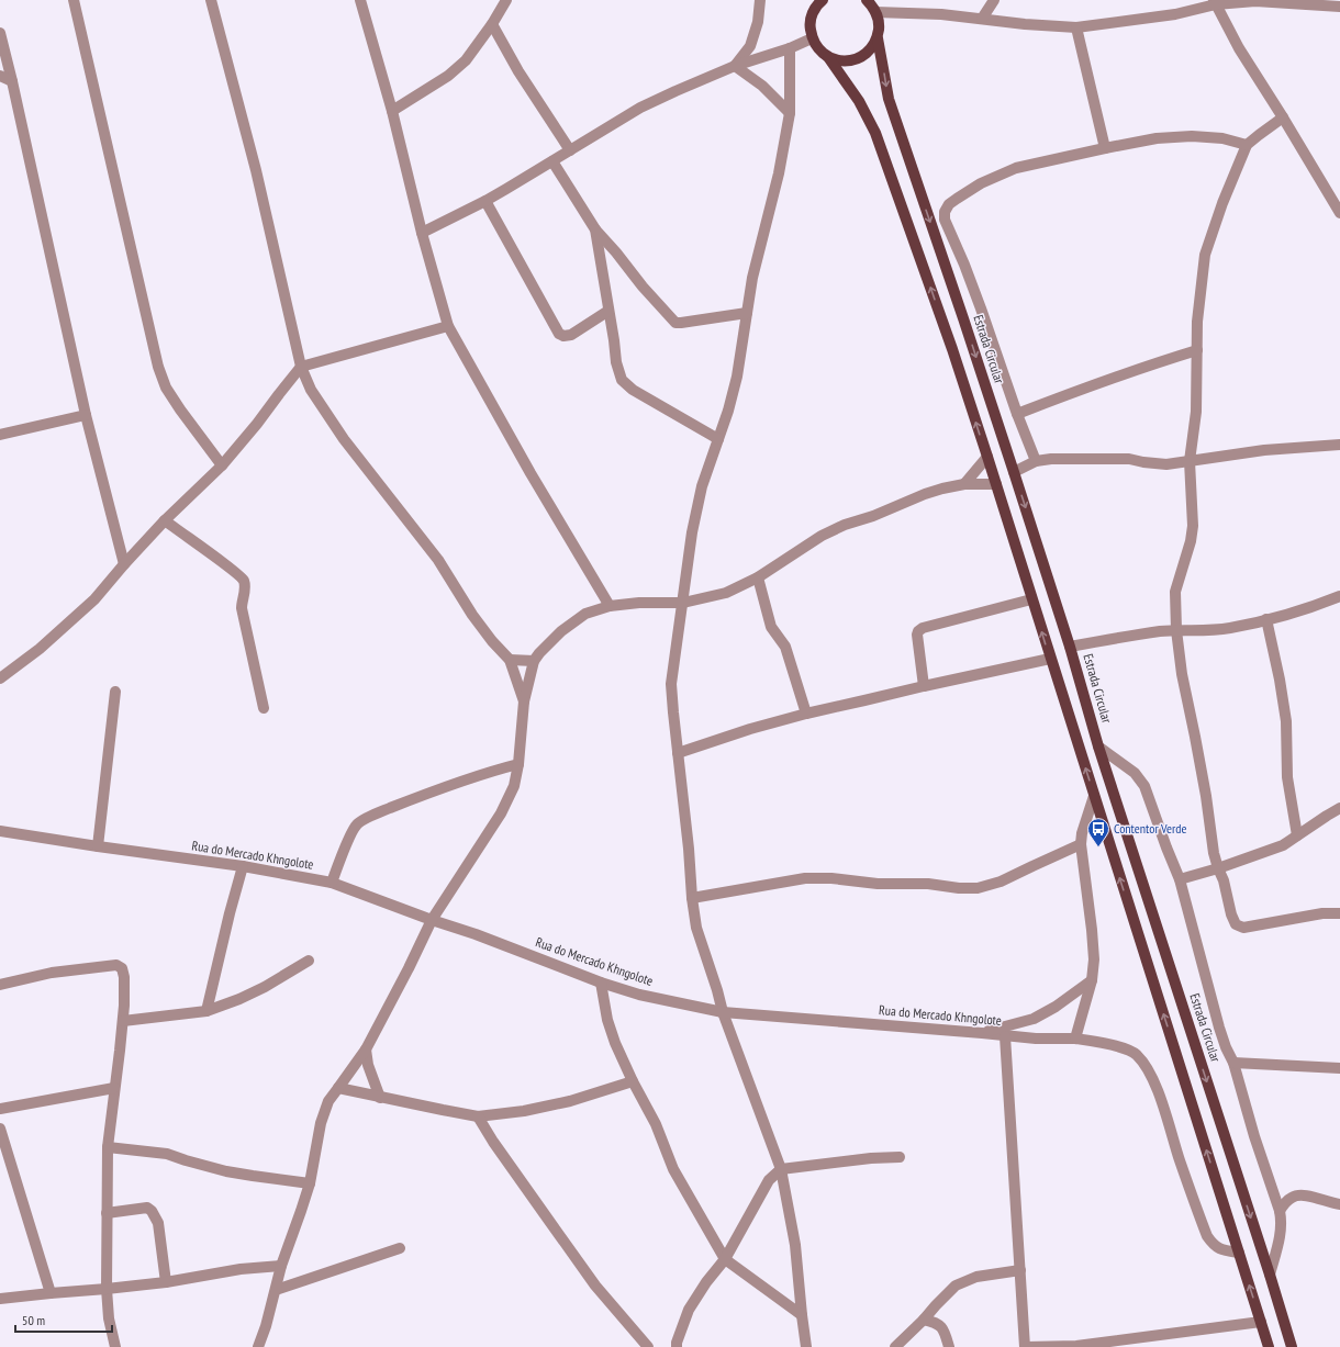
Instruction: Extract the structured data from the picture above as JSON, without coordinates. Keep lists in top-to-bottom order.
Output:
{
  "streets": {
    "main road": ["Estrada Circular"],
    "street": ["Rua do Mercado Khngolote"]
  },
  "places": {
    "bus stop": ["Contentor Verde"]
  },
  "scale_bar": "50 m"
}
